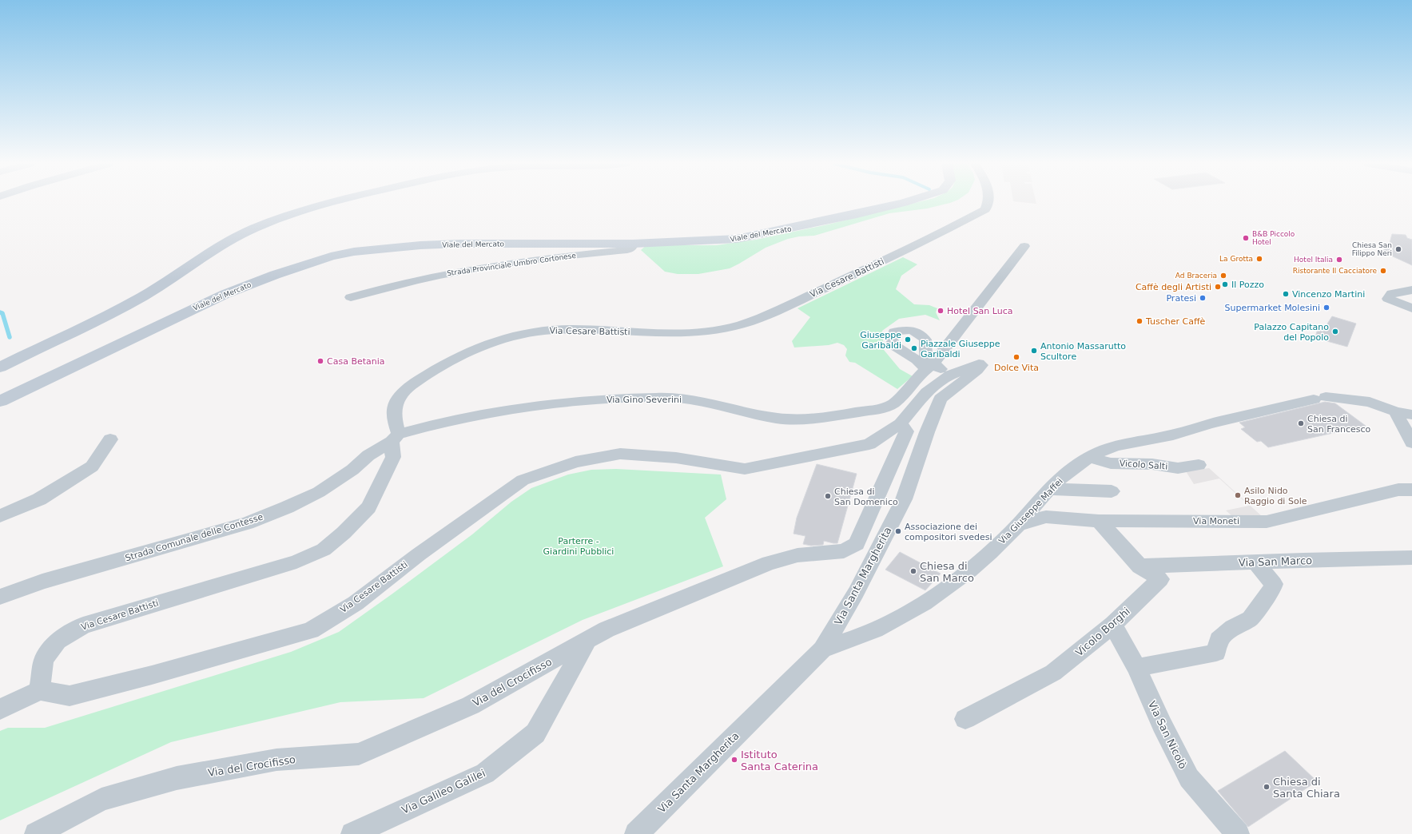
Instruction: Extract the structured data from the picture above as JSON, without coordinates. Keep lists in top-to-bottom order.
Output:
{
  "streets": {
    "main road": ["Viale del Mercato"],
    "street": [
      "Strada Provinciale Umbro Cortonese",
      "Via Cesare Battisti",
      "Via Gino Severini",
      "Vicolo Salti",
      "Via Giuseppe Maffei",
      "Via Moneti",
      "Strada Comunale delle Contesse",
      "Via San Marco",
      "Via Santa Margherita",
      "Vicolo Borghi",
      "Via del Crocifisso",
      "Via San Nicolò",
      "Via Galileo Galilei"
    ]
  },
  "crossings": [
    ["Viale del Mercato", "Strada Provinciale Umbro Cortonese"],
    ["Via Cesare Battisti", "Via Gino Severini"],
    ["Via Cesare Battisti", "Strada Comunale delle Contesse"],
    ["Via Cesare Battisti", "Via Santa Margherita"],
    ["Via Cesare Battisti", "Via del Crocifisso"],
    ["Via Gino Severini", "Strada Comunale delle Contesse"],
    ["Vicolo Salti", "Via Giuseppe Maffei"],
    ["Via Giuseppe Maffei", "Via Moneti"],
    ["Via Giuseppe Maffei", "Via Santa Margherita"],
    ["Via Moneti", "Vicolo Borghi"],
    ["Via San Marco", "Vicolo Borghi"],
    ["Vicolo Borghi", "Via San Nicolò"],
    ["Via del Crocifisso", "Via Galileo Galilei"]
  ],
  "parks": ["Parterre - Giardini Pubblici"],
  "places": [
    "B&B Piccolo Hotel",
    "Chiesa San Filippo Neri",
    "La Grotta",
    "Hotel Italia",
    "Ristorante Il Cacciatore",
    "Ad Braceria",
    "Il Pozzo",
    "Caffè degli Artisti",
    "Vincenzo Martini",
    "Pratesi",
    "Supermarket Molesini",
    "Hotel San Luca",
    "Tuscher Caffè",
    "Palazzo Capitano del Popolo",
    "Giuseppe Garibaldi",
    "Piazzale Giuseppe Garibaldi",
    "Antonio Massarutto Scultore",
    "Dolce Vita",
    "Casa Betania",
    "Chiesa di San Francesco",
    "Asilo Nido Raggio di Sole",
    "Chiesa di San Domenico",
    "Associazione dei compositori svedesi",
    "Chiesa di San Marco",
    "Istituto Santa Caterina",
    "Chiesa di Santa Chiara"
  ]
}
